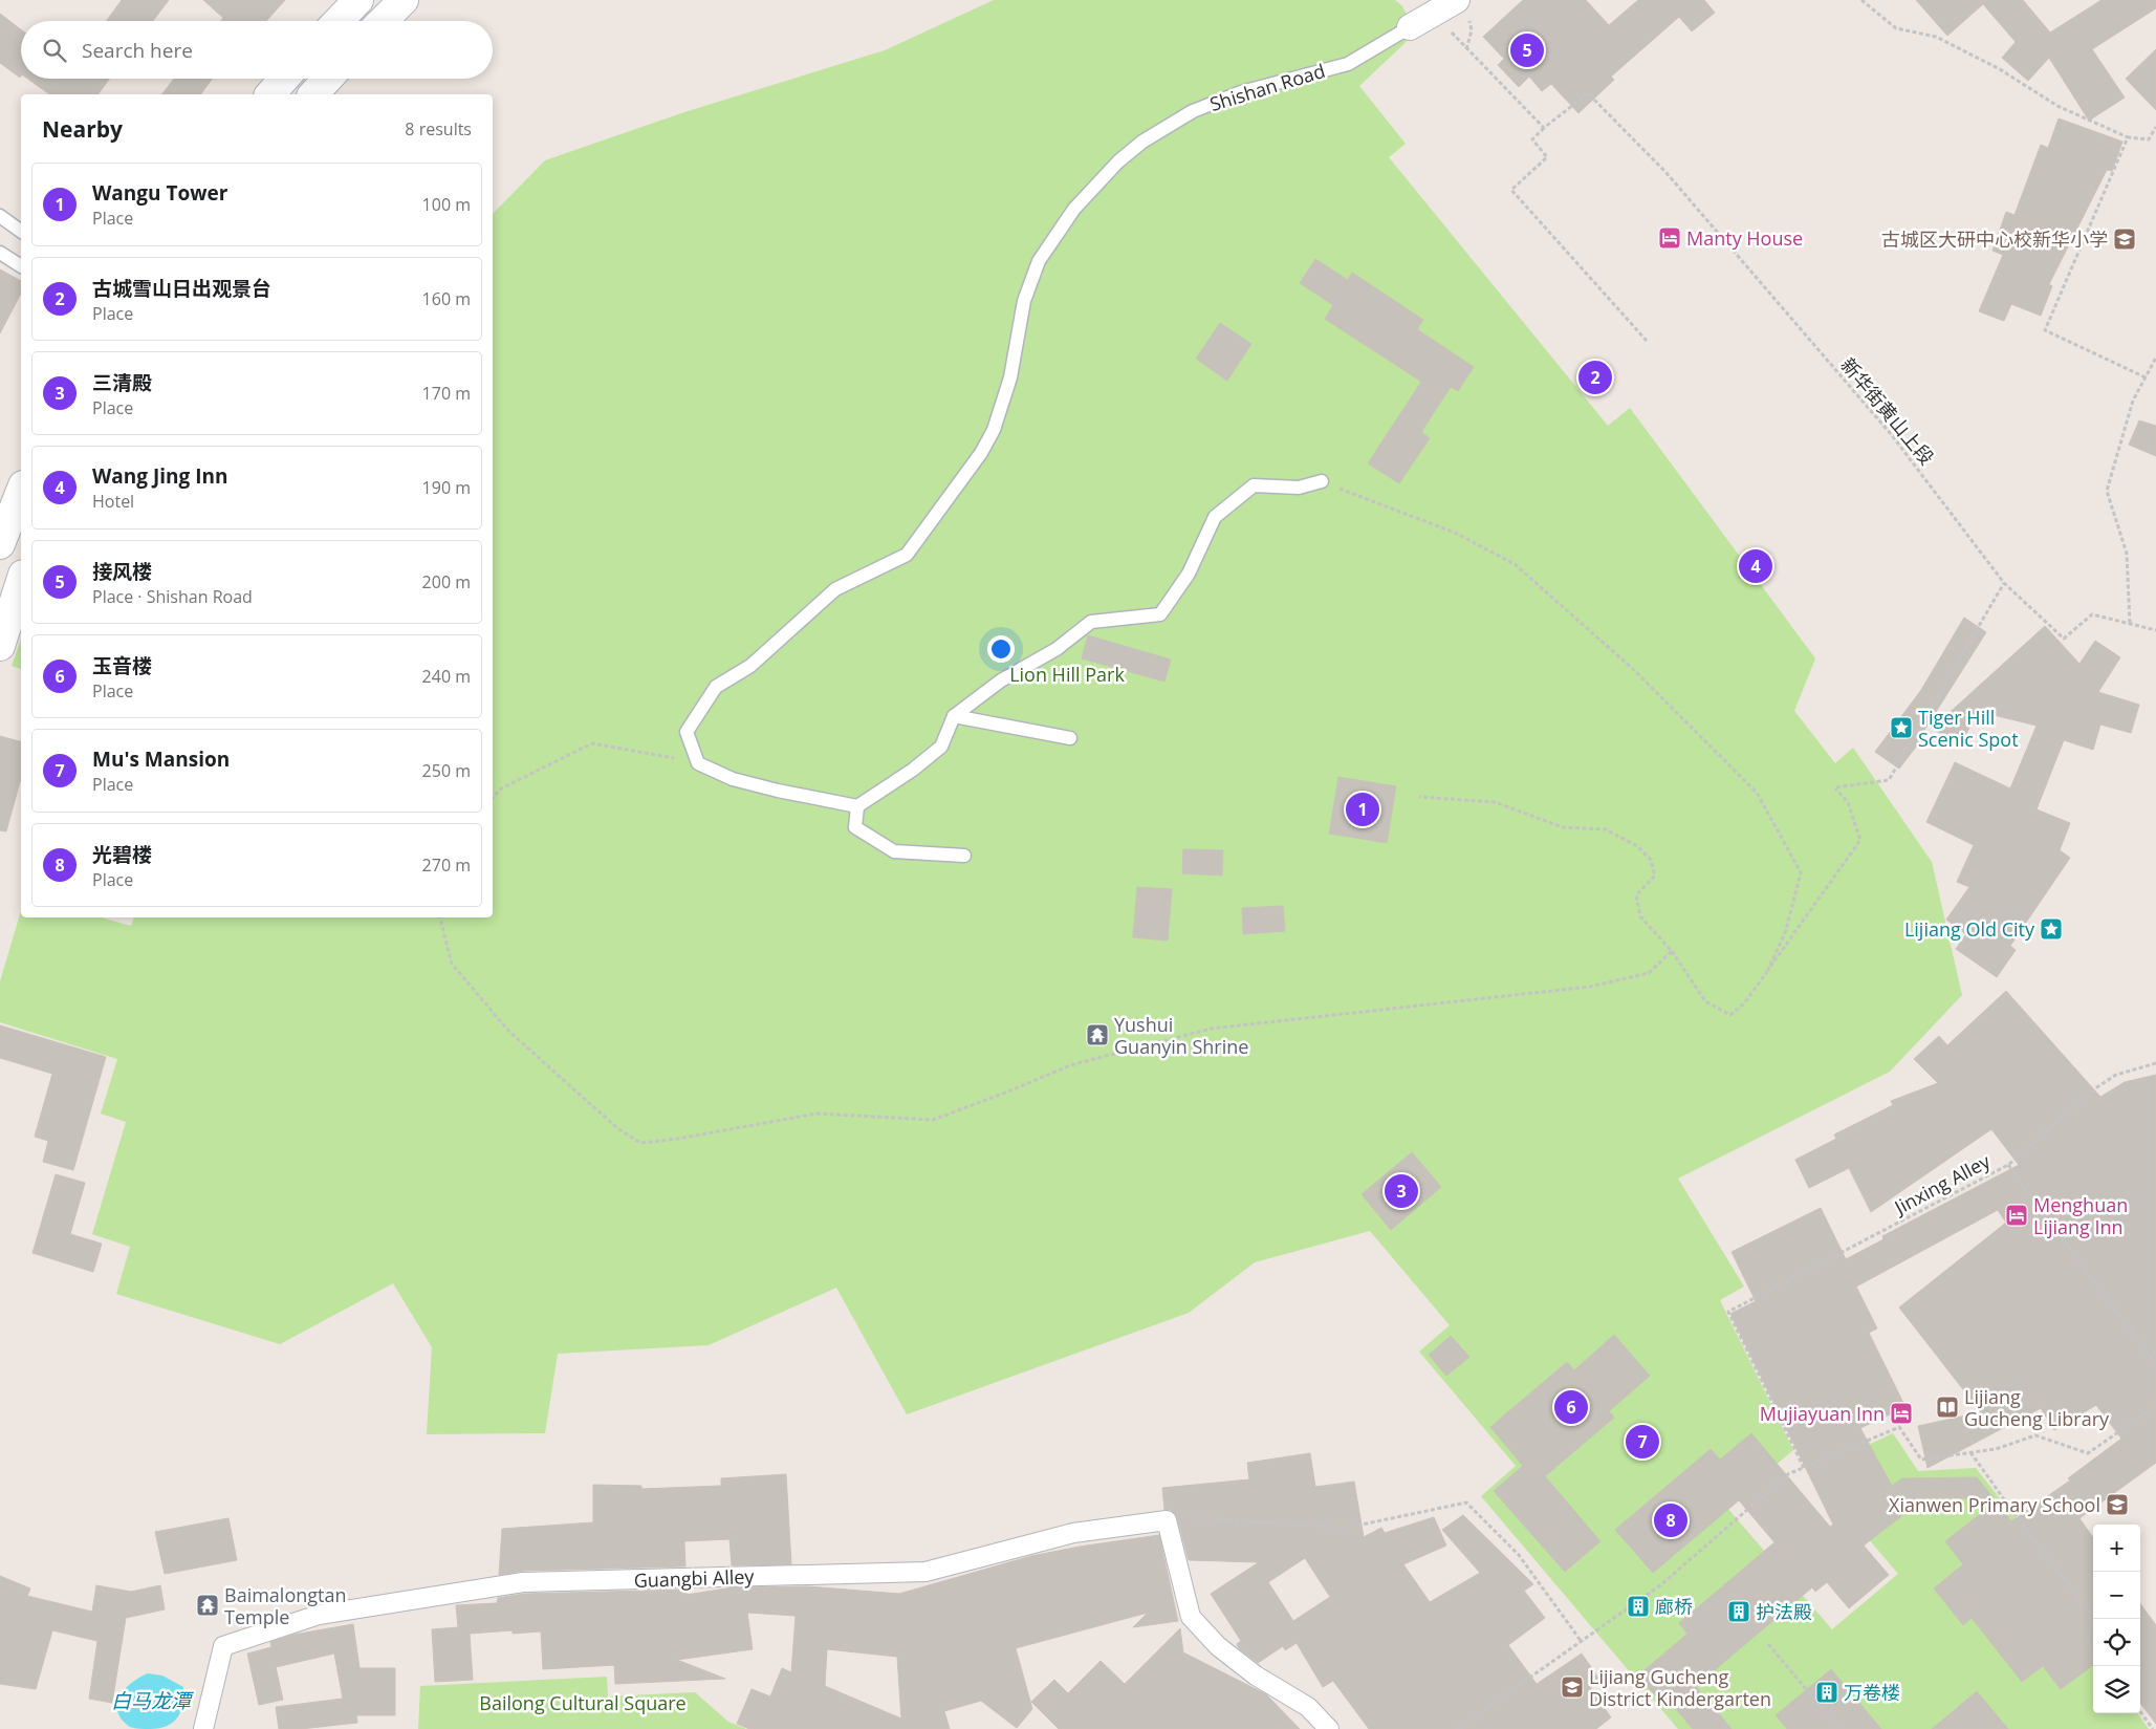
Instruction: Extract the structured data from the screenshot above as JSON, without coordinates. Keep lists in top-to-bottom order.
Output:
{
  "streets": {
    "street": ["Shishan Road", "Guangbi Alley"],
    "path": ["新华街黄山上段", "Jinxing Alley"]
  },
  "water": ["白马龙潭"],
  "parks": ["Lion Hill Park", "Bailong Cultural Square"],
  "places": {
    "hotel": ["Manty House", "Menghuan Lijiang Inn", "Mujiayuan Inn"],
    "school or university": ["古城区大研中心校新华小学", "Xianwen Primary School", "Lijiang Gucheng District Kindergarten"],
    "place": ["Tiger Hill Scenic Spot", "Lijiang Old City"],
    "temple": ["Yushui Guanyin Shrine", "Baimalongtan Temple"],
    "library": ["Lijiang Gucheng Library"],
    "building": ["廊桥", "护法殿", "万卷楼"]
  },
  "page": {
    "search": "Search here",
    "pins": [
      "5",
      "2",
      "4",
      "1",
      "3",
      "6",
      "7",
      "8"
    ],
    "heading": ["Nearby", "8 results"],
    "list": [
      {
        "mark": "1",
        "name": "Wangu Tower",
        "note": "Place",
        "value": "100 m"
      },
      {
        "mark": "2",
        "name": "古城雪山日出观景台",
        "note": "Place",
        "value": "160 m"
      },
      {
        "mark": "3",
        "name": "三清殿",
        "note": "Place",
        "value": "170 m"
      },
      {
        "mark": "4",
        "name": "Wang Jing Inn",
        "note": "Hotel",
        "value": "190 m"
      },
      {
        "mark": "5",
        "name": "接风楼",
        "note": "Place · Shishan Road",
        "value": "200 m"
      },
      {
        "mark": "6",
        "name": "玉音楼",
        "note": "Place",
        "value": "240 m"
      },
      {
        "mark": "7",
        "name": "Mu's Mansion",
        "note": "Place",
        "value": "250 m"
      },
      {
        "mark": "8",
        "name": "光碧楼",
        "note": "Place",
        "value": "270 m"
      }
    ],
    "map_buttons": ["+", "−"]
  }
}
